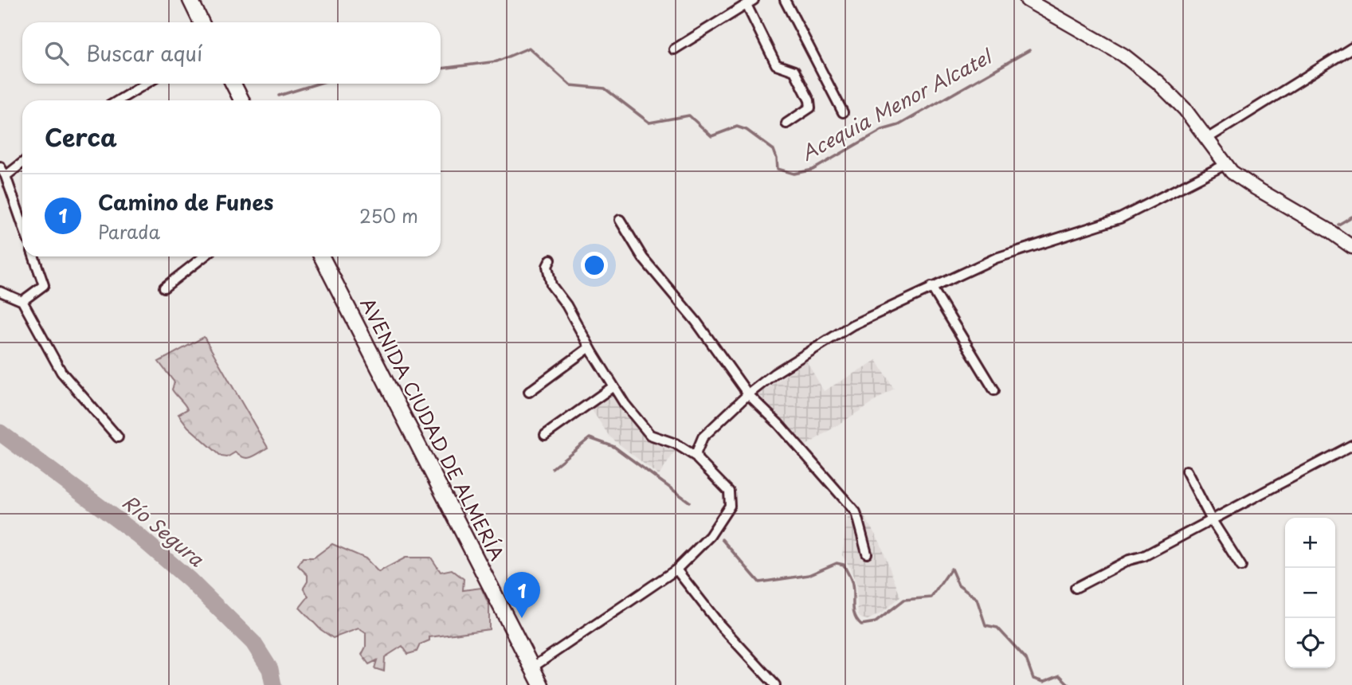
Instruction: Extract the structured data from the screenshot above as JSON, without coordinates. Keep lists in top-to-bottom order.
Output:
{
  "streets": {
    "main road": ["AVENIDA CIUDAD DE ALMERÍA"]
  },
  "water": ["Acequia Menor Alcatel", "Río Segura"],
  "page": {
    "search": "Buscar aquí",
    "heading": "Cerca",
    "list": [
      {
        "mark": "1",
        "name": "Camino de Funes",
        "note": "Parada",
        "value": "250 m"
      }
    ],
    "map_buttons": ["+", "−"],
    "pins": "1"
  }
}
